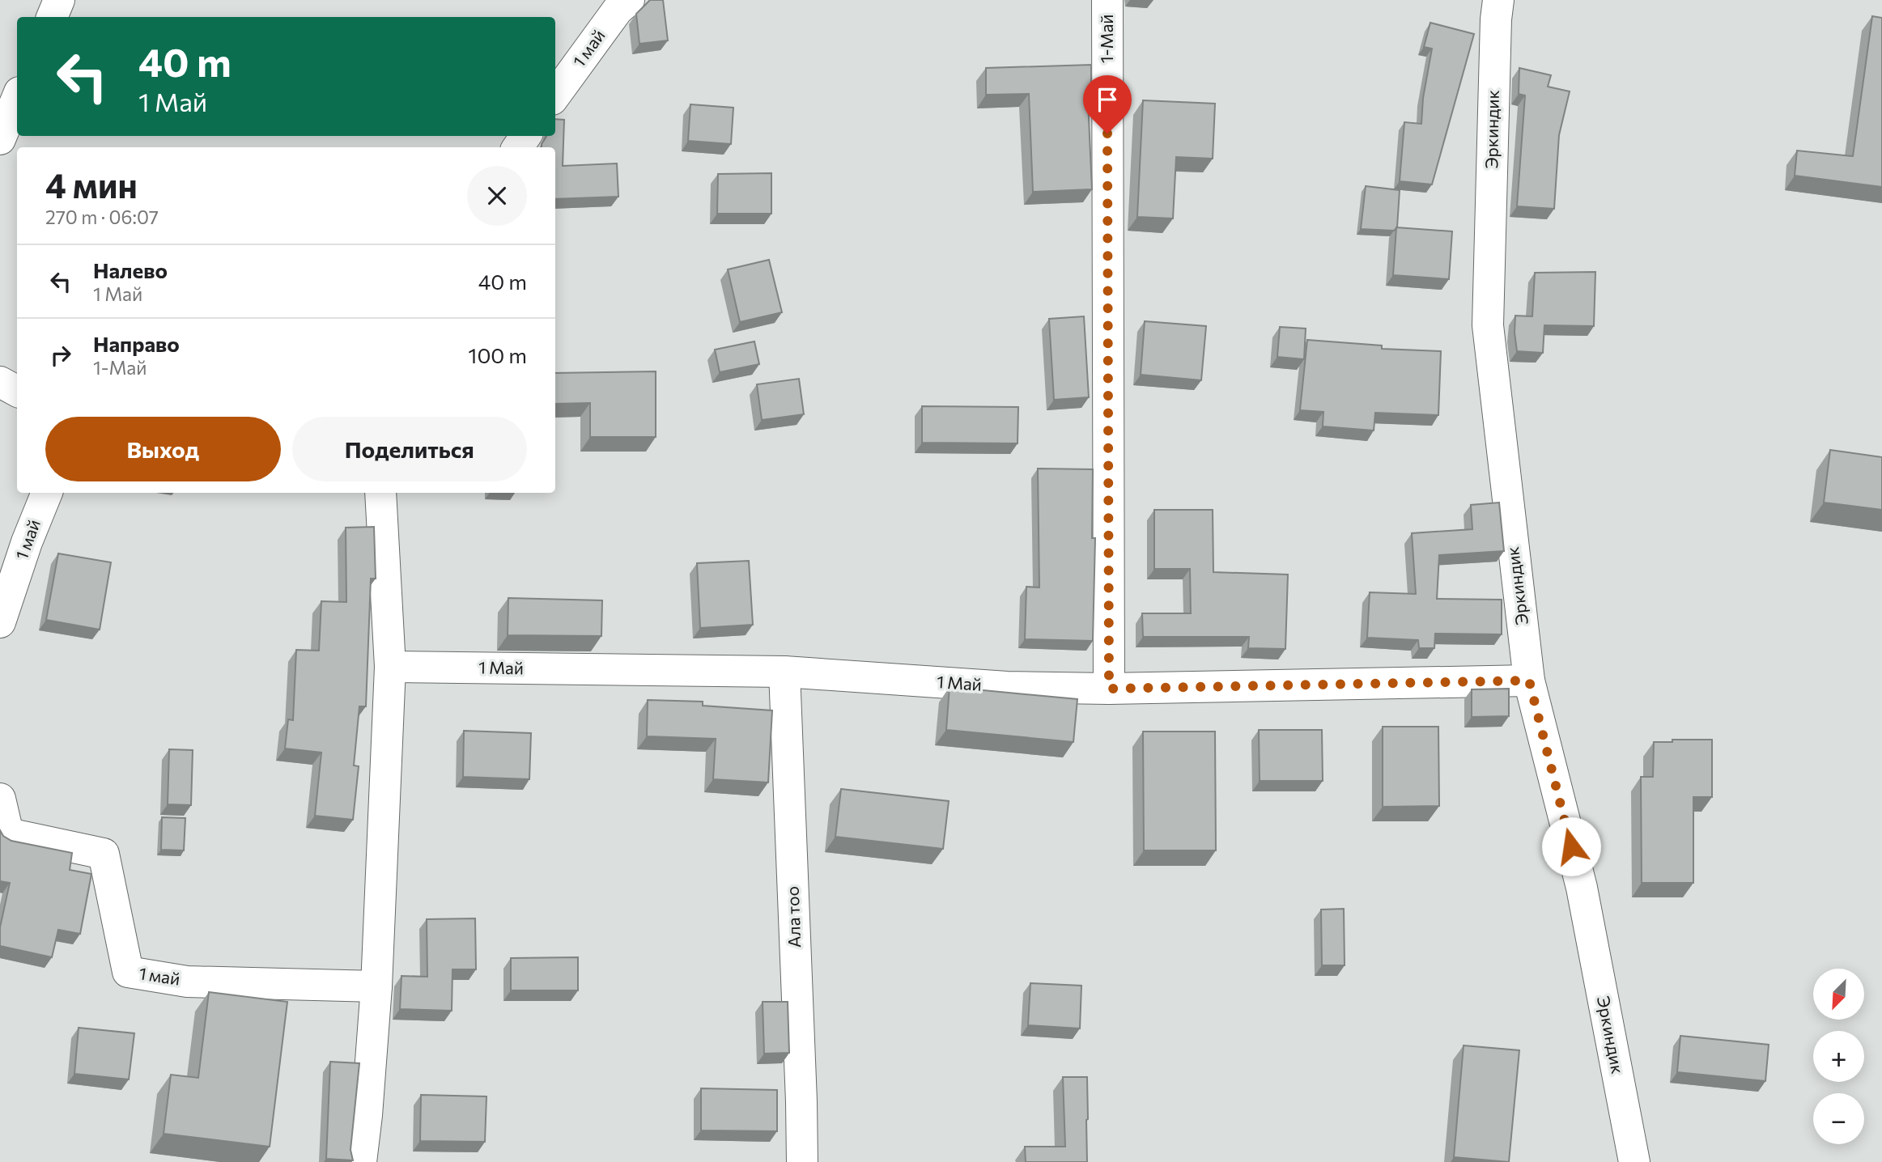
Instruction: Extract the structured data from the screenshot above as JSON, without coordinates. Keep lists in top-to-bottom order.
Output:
{
  "streets": {
    "street": [
      "1-Май",
      "1 май",
      "Эркиндик",
      "1 Май",
      "Ала тоо"
    ]
  },
  "crossings": [
    ["1-Май", "1 Май"],
    ["Эркиндик", "1 Май"],
    ["1 Май", "Ала тоо"]
  ],
  "north": "bottom left",
  "page": {
    "turn": ["40 m", "1 Май"],
    "heading": ["4 мин", "270 m · 06:07"],
    "list": [
      {
        "name": "Налево",
        "note": "1 Май",
        "value": "40 m"
      },
      {
        "name": "Направо",
        "note": "1-Май",
        "value": "100 m"
      }
    ],
    "buttons": ["Выход", "Поделиться"],
    "map_buttons": ["+", "−"]
  }
}
